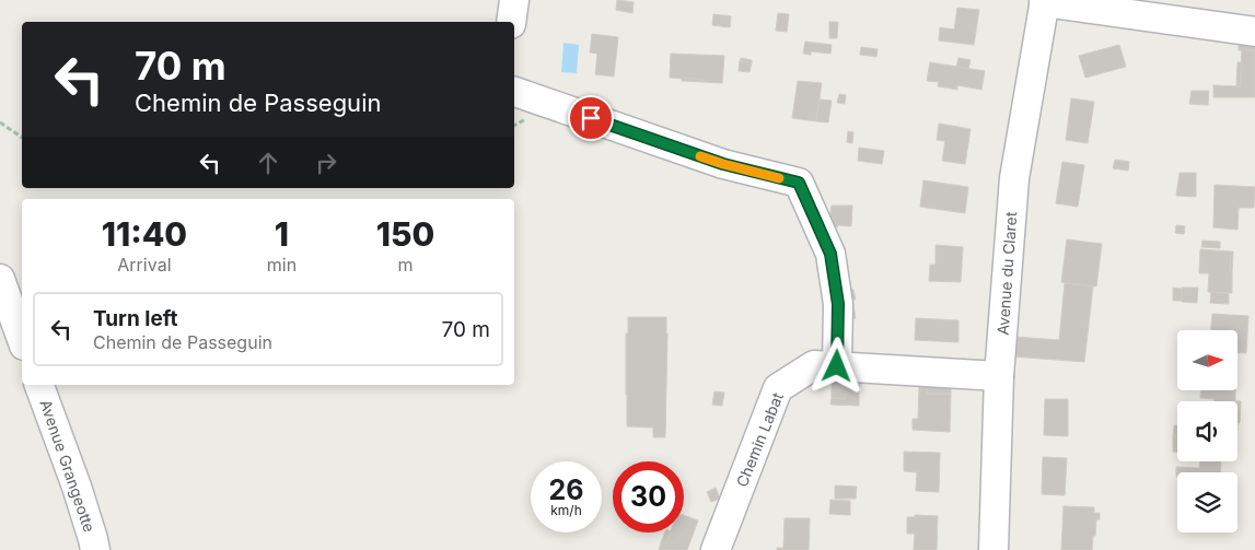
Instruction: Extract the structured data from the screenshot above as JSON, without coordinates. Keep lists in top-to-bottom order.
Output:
{
  "streets": {
    "street": ["Avenue du Claret", "Chemin Labat", "Avenue Grangeotte"]
  },
  "crossings": [
    ["Avenue du Claret", "Chemin Labat"]
  ],
  "north": "right",
  "page": {
    "turn": ["70 m", "Chemin de Passeguin"],
    "eta": [
      "11:40",
      "Arrival",
      "1",
      "min",
      "150",
      "m"
    ],
    "list": [
      {
        "name": "Turn left",
        "note": "Chemin de Passeguin",
        "value": "70 m"
      }
    ],
    "speed": "26 km/h",
    "limit": "30"
  }
}
